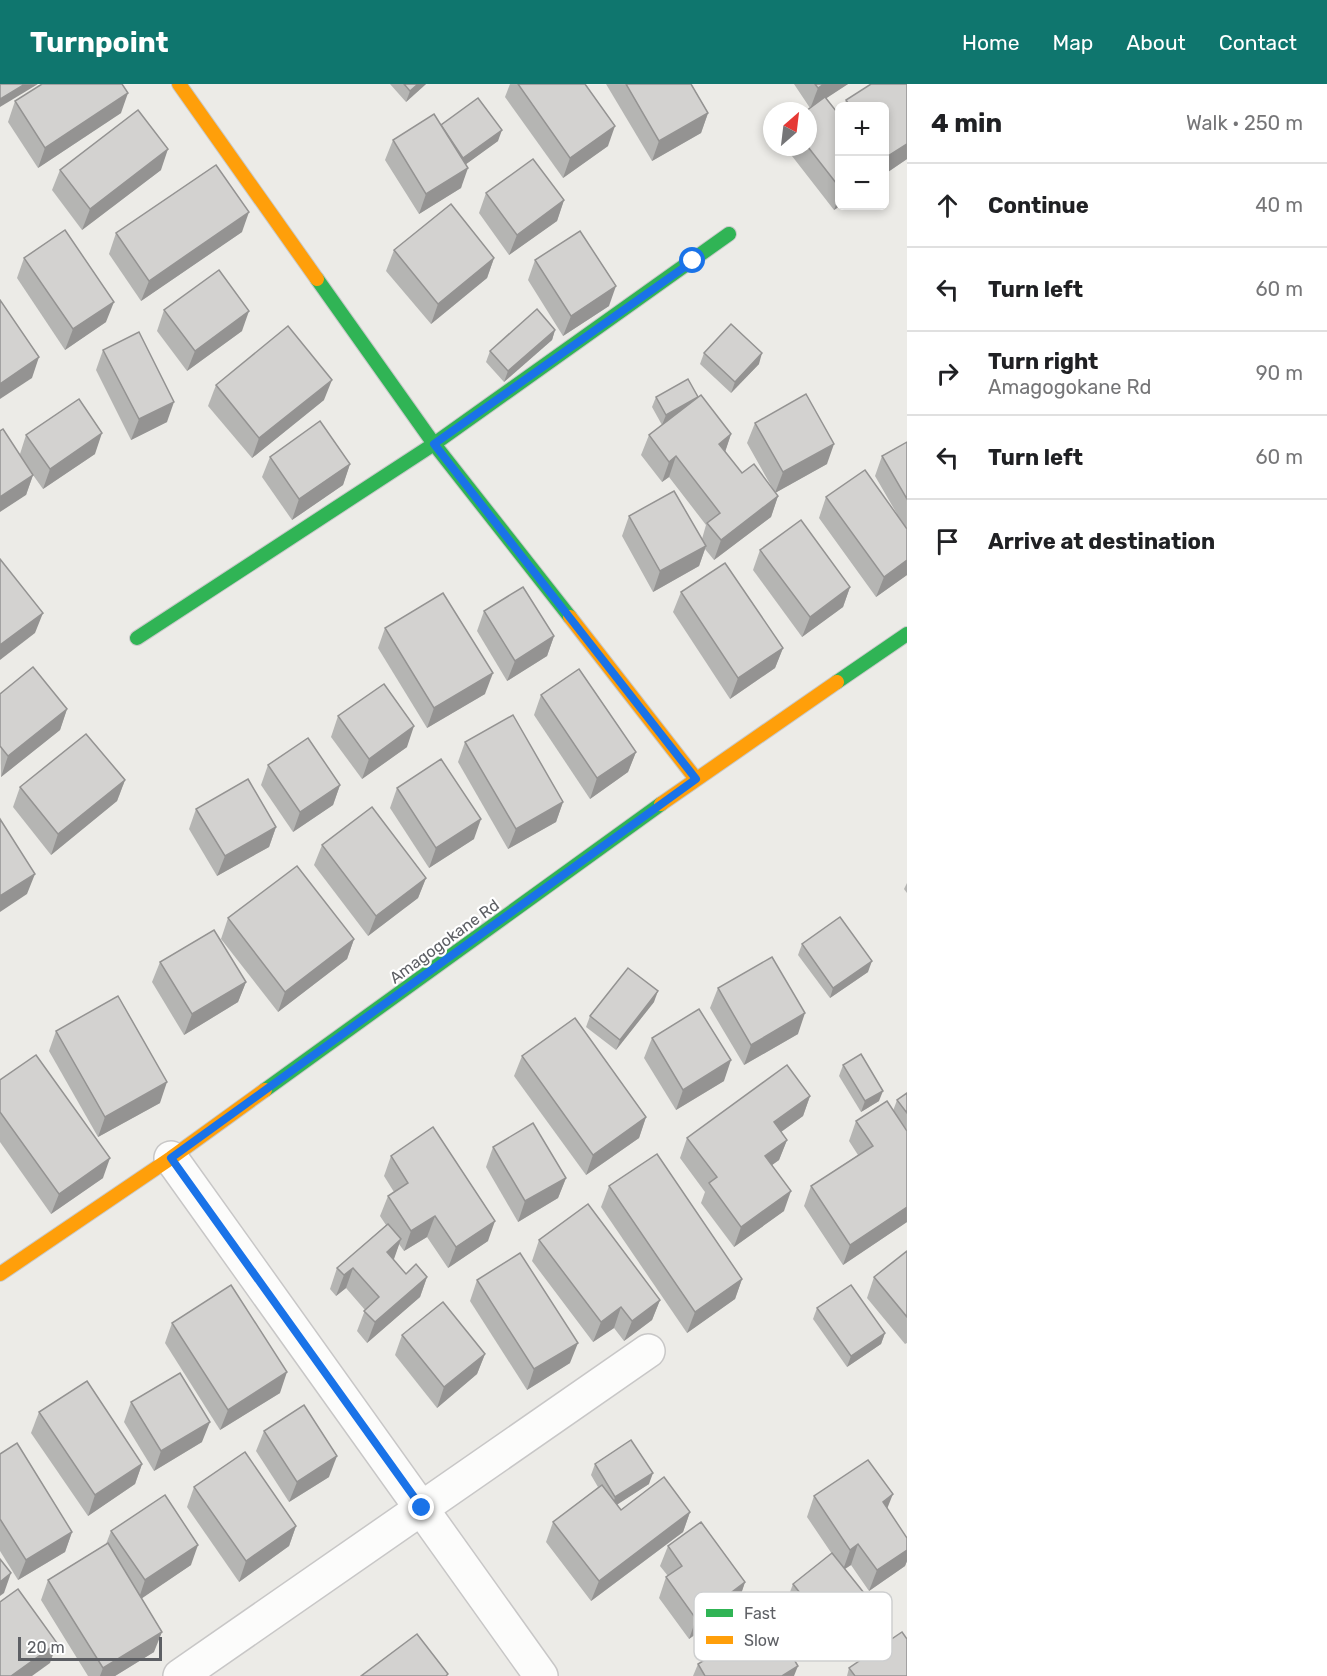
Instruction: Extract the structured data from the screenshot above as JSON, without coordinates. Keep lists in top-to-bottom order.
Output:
{
  "streets": {
    "street": ["Amagogokane Rd"]
  },
  "legend": ["Fast", "Slow"],
  "scale_bar": "20 m",
  "north": "top right",
  "page": {
    "header": "Turnpoint",
    "nav": [
      "Home",
      "Map",
      "About",
      "Contact"
    ],
    "heading": ["4 min", "Walk · 250 m"],
    "map_buttons": ["+", "−"],
    "list": [
      ["Continue", "40 m"],
      ["Turn left", "60 m"],
      ["Turn right", "Amagogokane Rd", "90 m"],
      ["Turn left", "60 m"],
      "Arrive at destination"
    ],
    "scale": "20 m"
  }
}
